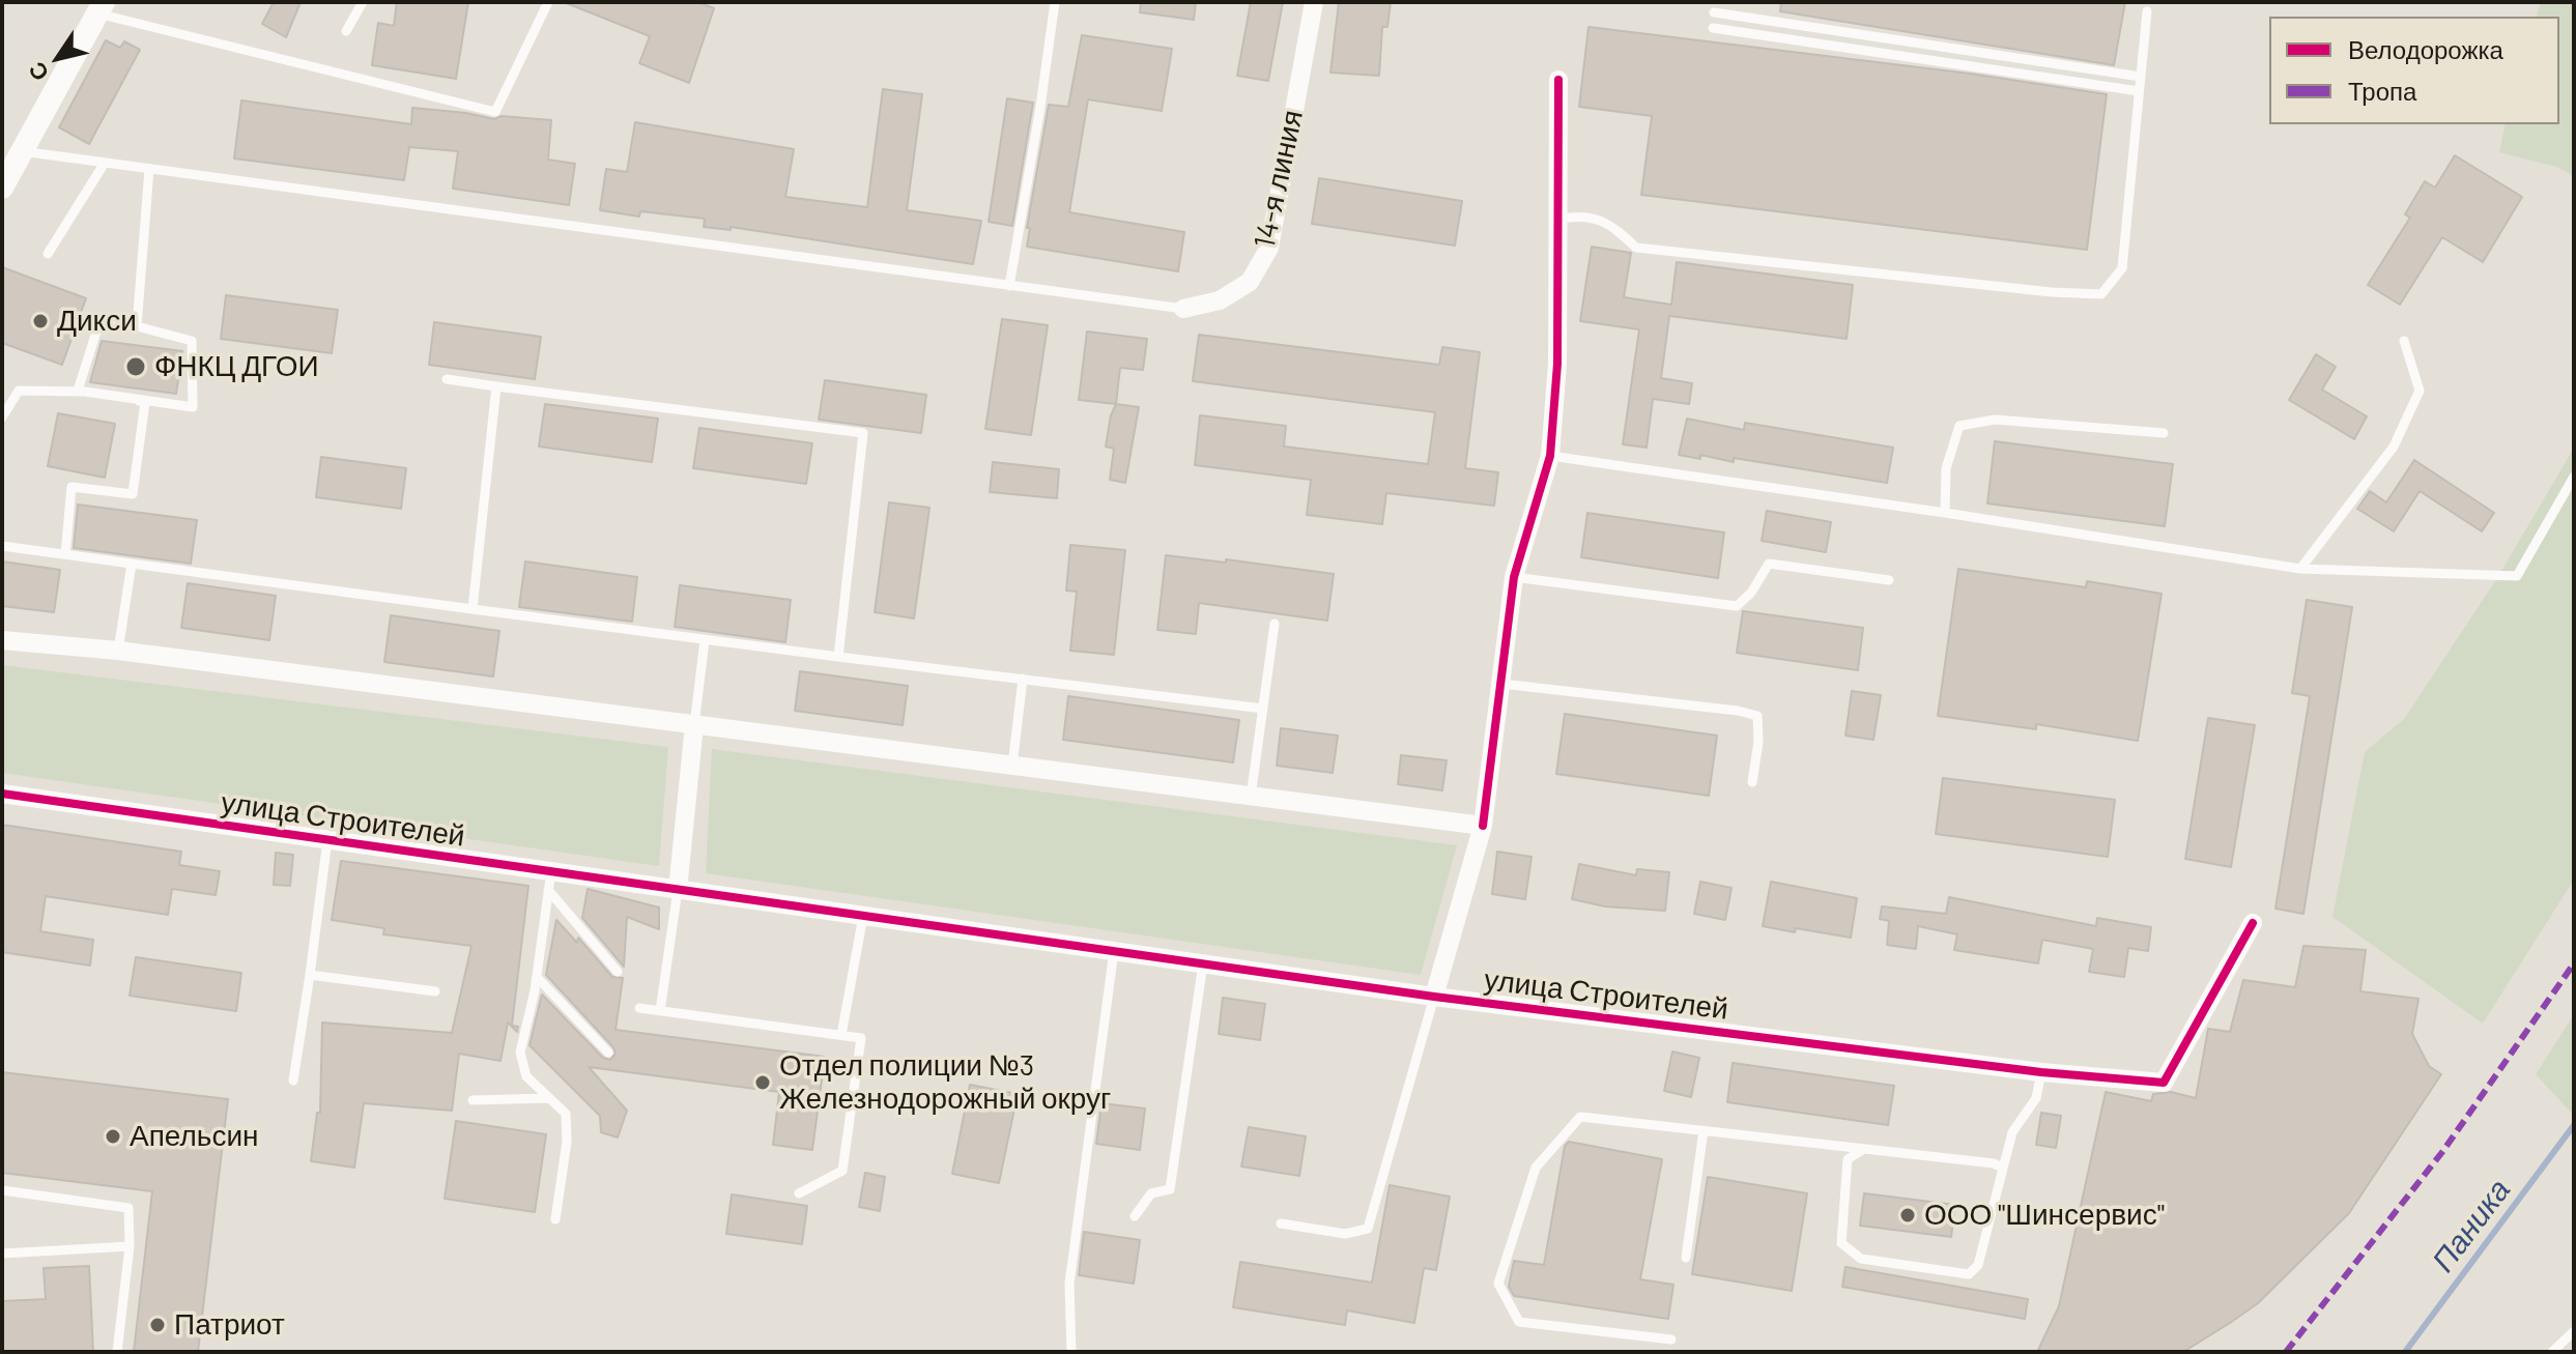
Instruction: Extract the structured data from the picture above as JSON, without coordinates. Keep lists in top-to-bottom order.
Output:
{
  "streets": {
    "street": ["14-я линия", "улица Строителей"]
  },
  "water": ["Паника"],
  "places": [
    "Дикси",
    "ФНКЦ ДГОИ",
    "Отдел полиции №3 Железнодорожный округ",
    "Апельсин",
    "ООО \"Шинсервис\"",
    "Патриот"
  ],
  "legend": ["Велодорожка", "Тропа"],
  "north": "bottom left"
}
